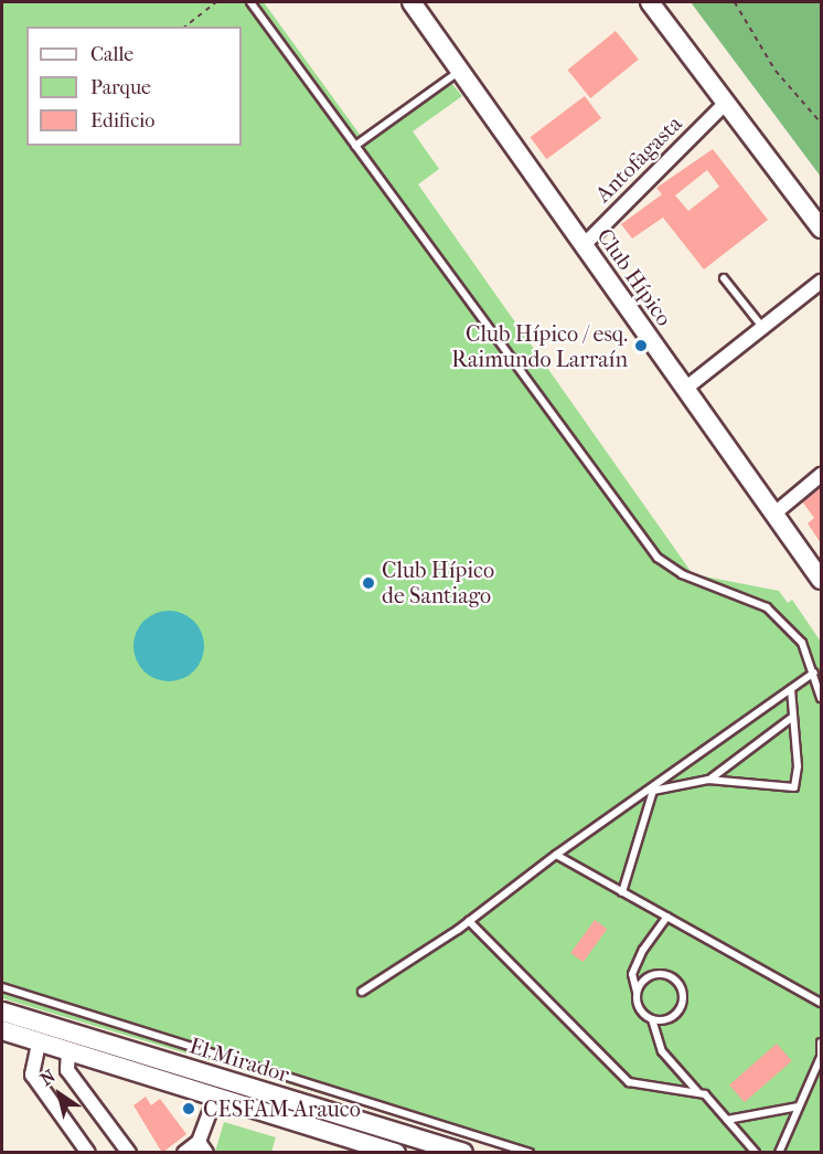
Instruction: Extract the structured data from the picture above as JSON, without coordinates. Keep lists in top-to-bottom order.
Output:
{
  "streets": {
    "main road": ["Club Hípico", "El Mirador"],
    "street": ["Antofagasta"]
  },
  "crossings": [
    ["Antofagasta", "Club Hípico"]
  ],
  "places": ["Club Hípico / esq. Raimundo Larraín", "Club Hípico de Santiago", "CESFAM Arauco"],
  "legend": ["Calle", "Parque", "Edificio"],
  "north": "top left"
}
